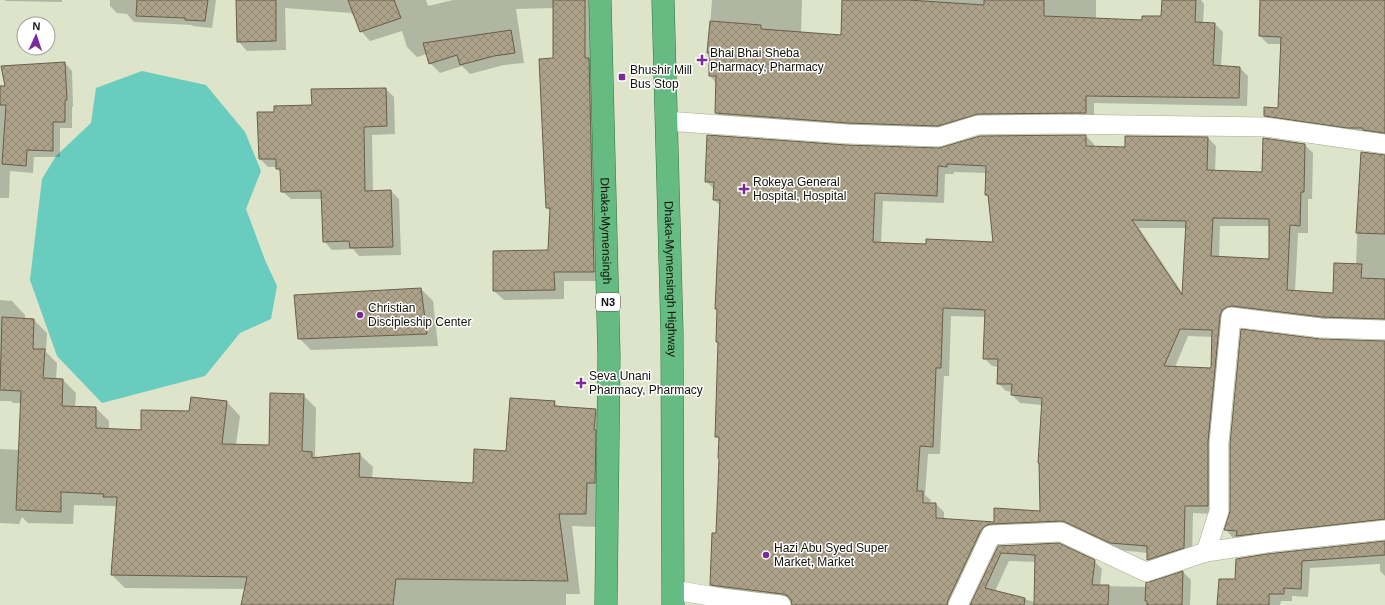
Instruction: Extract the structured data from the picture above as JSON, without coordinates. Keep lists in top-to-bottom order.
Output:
{
  "streets": {
    "highway": ["Dhaka-Mymensingh", "Dhaka-Mymensingh Highway", "N3"]
  },
  "places": {
    "health": ["Bhai Bhai Sheba Pharmacy, Pharmacy", "Rokeya General Hospital, Hospital", "Seva Unani Pharmacy, Pharmacy"],
    "transit": ["Bhushir Mill Bus Stop"],
    "other": ["Christian Discipleship Center", "Hazi Abu Syed Super Market, Market"]
  },
  "north": "top"
}
